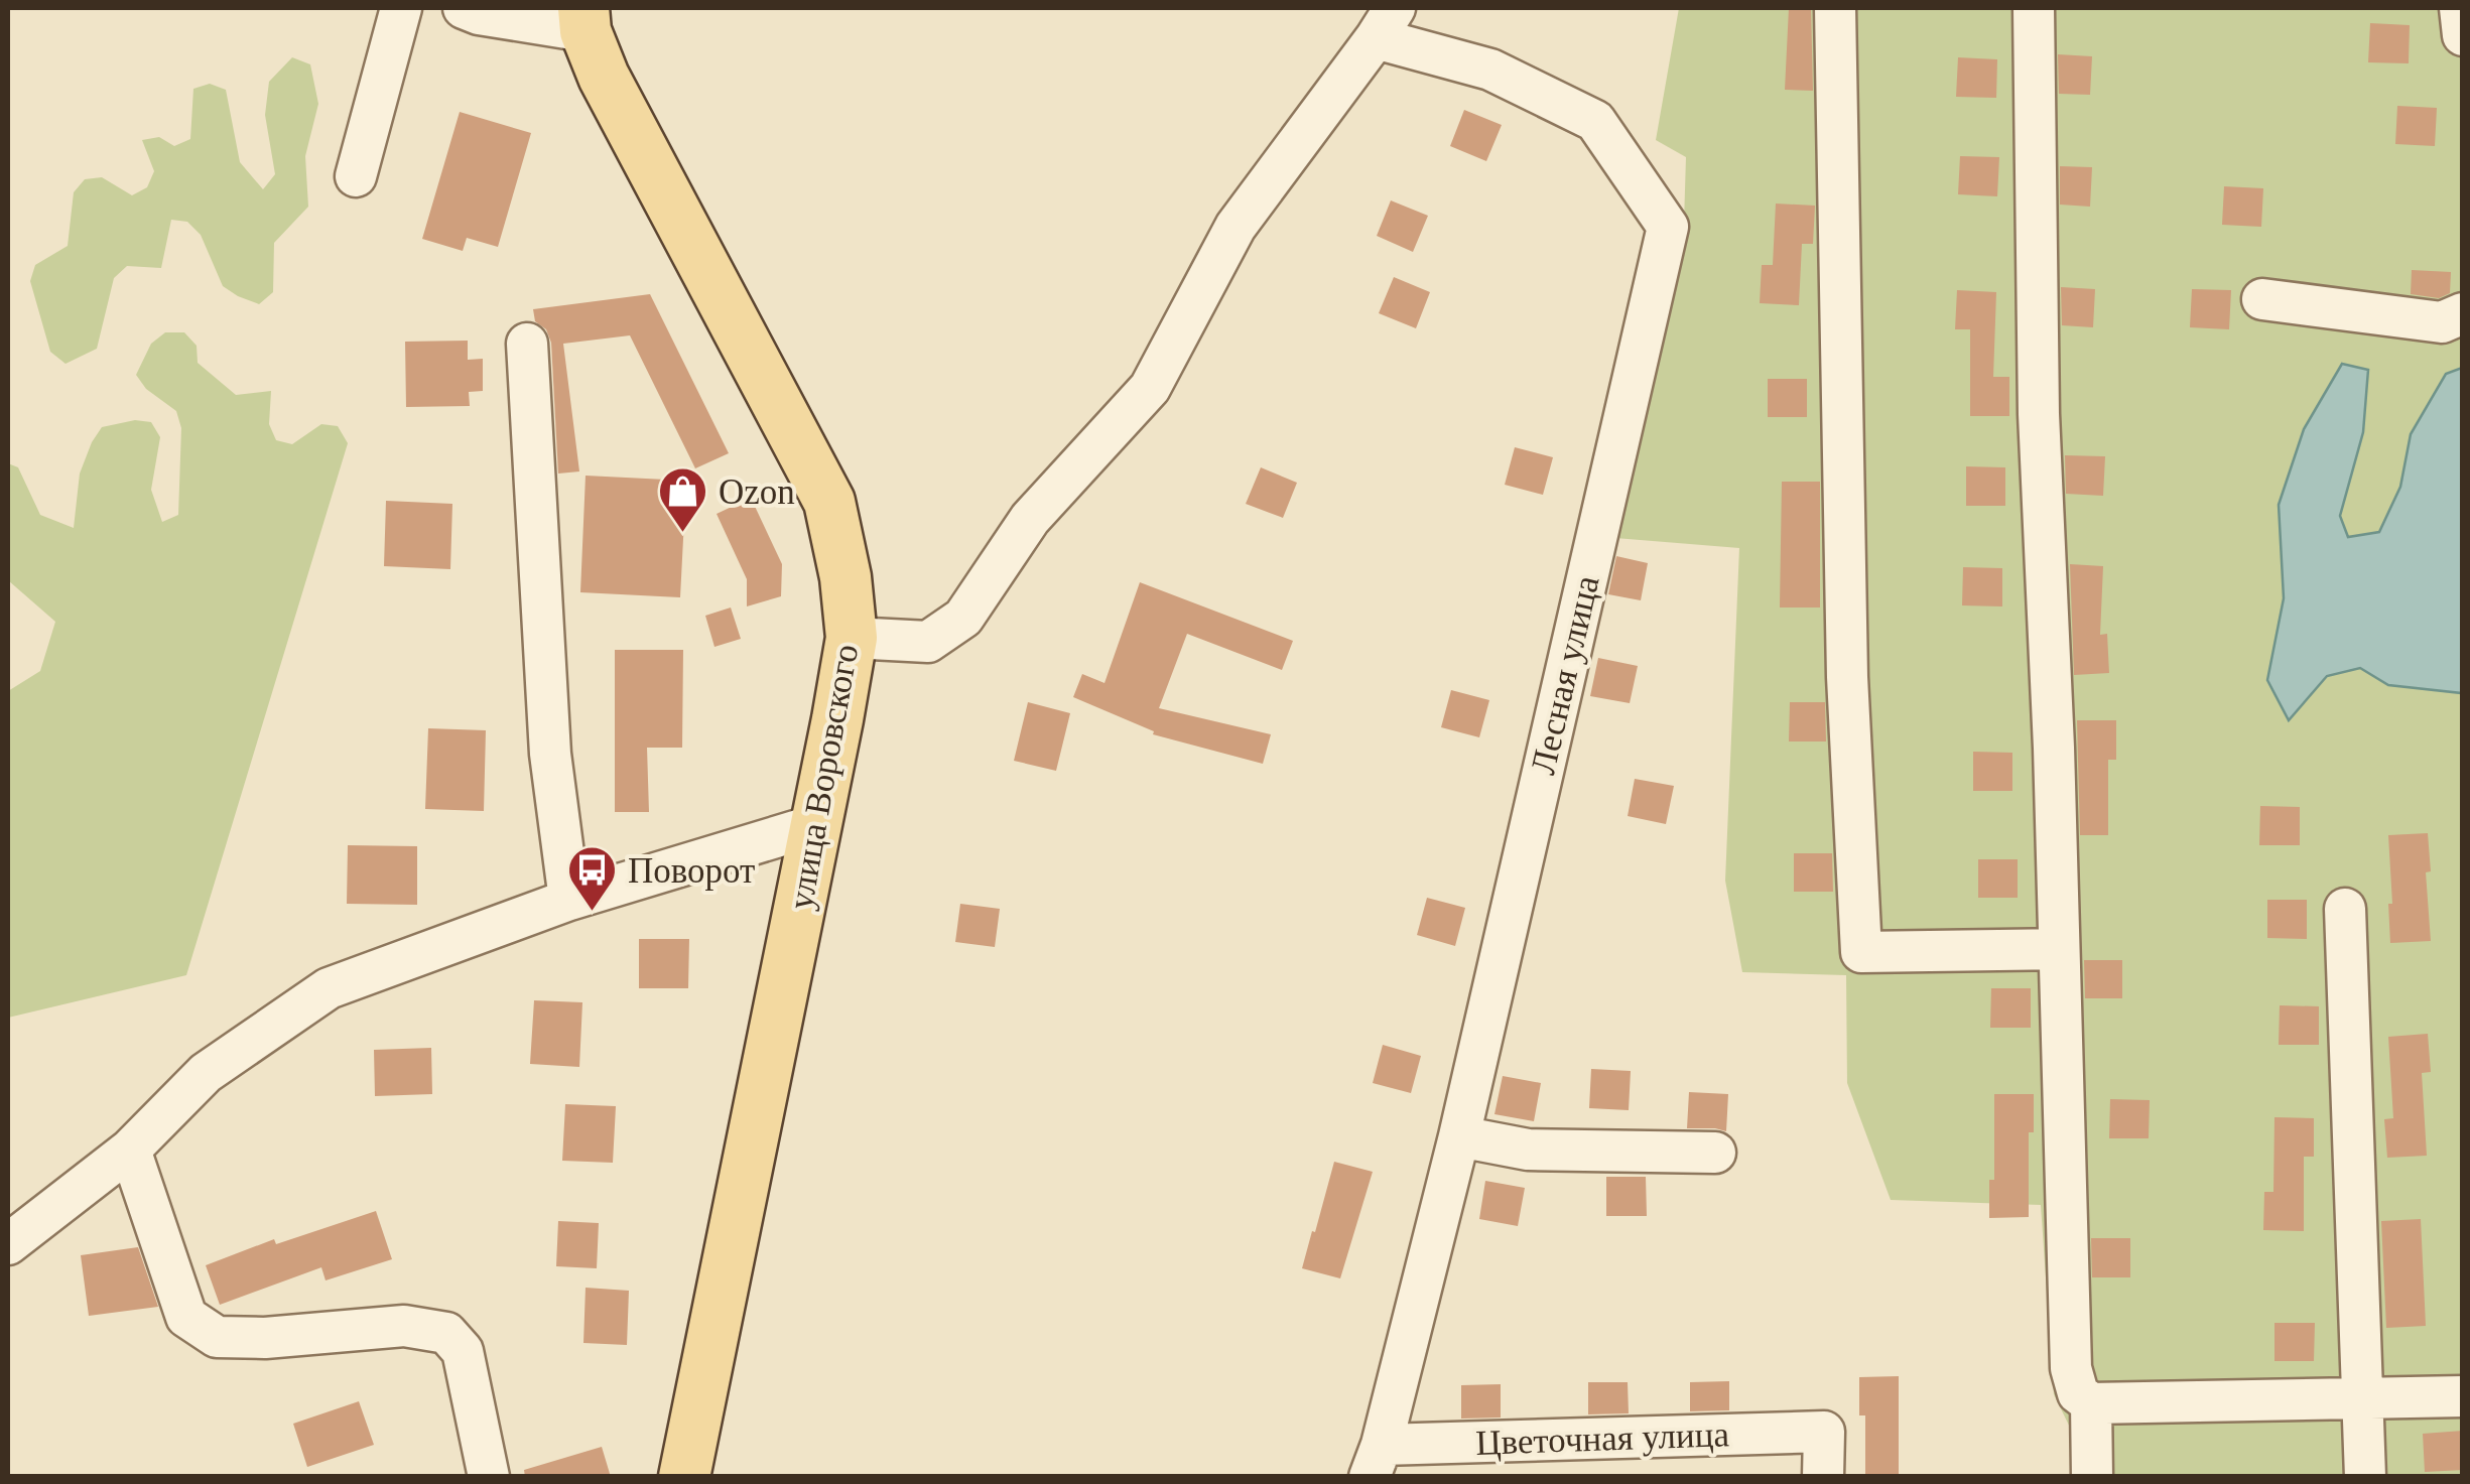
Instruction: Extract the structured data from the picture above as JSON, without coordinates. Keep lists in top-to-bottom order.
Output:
{
  "streets": {
    "main road": ["улица Воровского"],
    "street": ["Лесная улица", "Цветочная улица"]
  },
  "crossings": [
    ["Лесная улица", "Цветочная улица"]
  ],
  "places": {
    "shop": ["Ozon"],
    "bus stop": ["Поворот"]
  }
}
